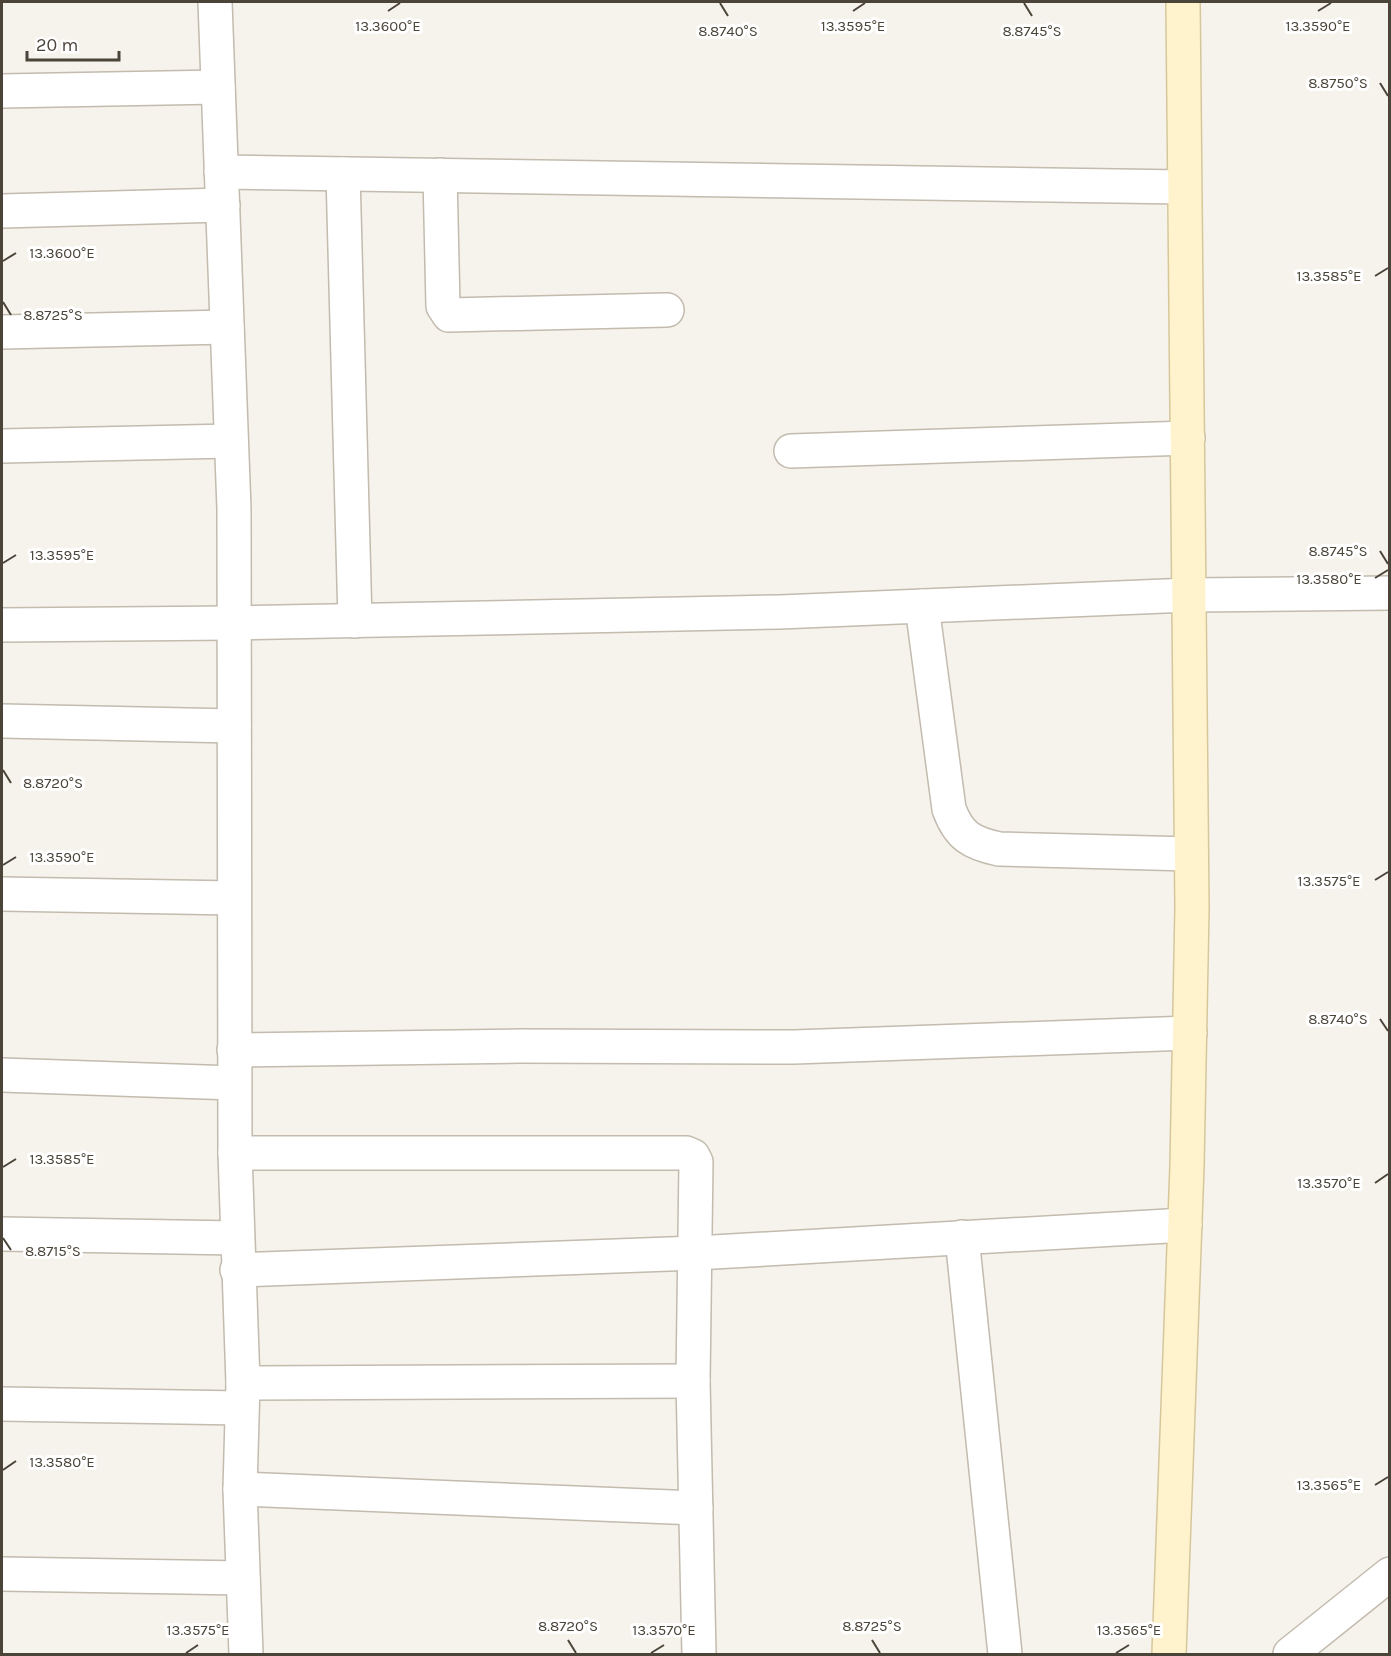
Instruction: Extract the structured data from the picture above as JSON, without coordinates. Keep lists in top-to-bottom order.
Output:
{
  "scale_bar": "20 m",
  "coordinates": [
    "13.3600°E",
    "13.3595°E",
    "13.3590°E",
    "8.8740°S",
    "8.8745°S",
    "8.8750°S",
    "13.3585°E",
    "8.8725°S",
    "13.3580°E",
    "8.8720°S",
    "13.3575°E",
    "13.3570°E",
    "8.8715°S",
    "13.3565°E"
  ]
}
